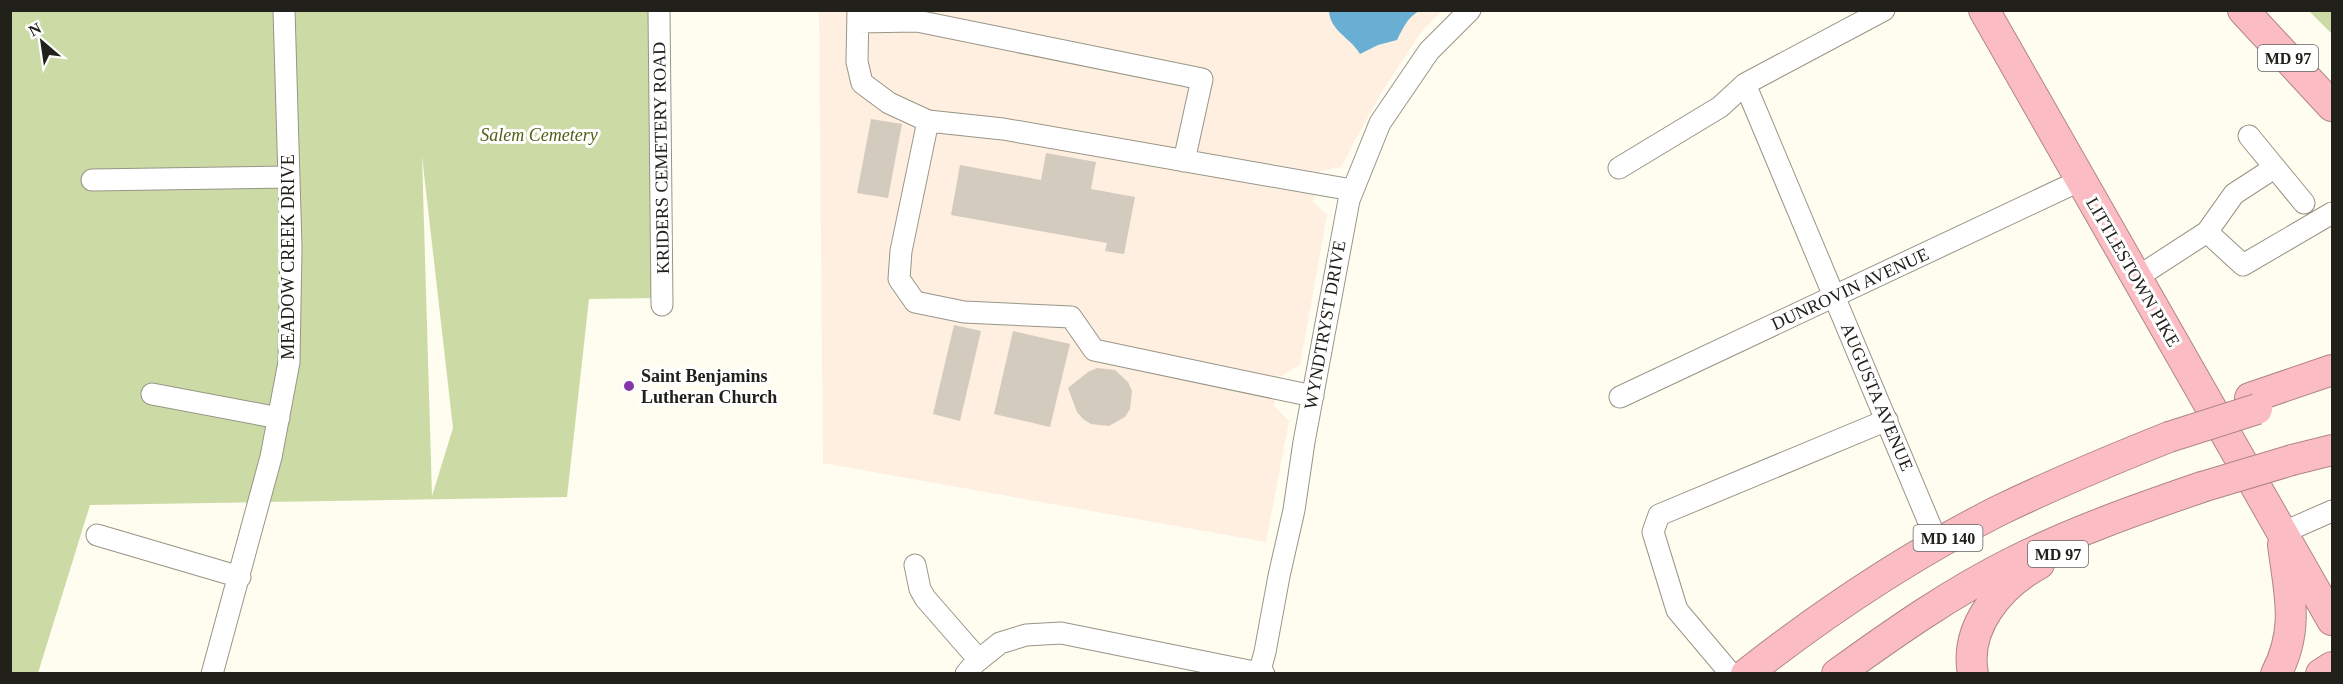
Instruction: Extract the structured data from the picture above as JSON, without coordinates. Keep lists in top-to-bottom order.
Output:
{
  "streets": {
    "highway": ["MD 97", "LITTLESTOWN PIKE", "MD 140"],
    "street": [
      "KRIDERS CEMETERY ROAD",
      "MEADOW CREEK DRIVE",
      "DUNROVIN AVENUE",
      "WYNDTRYST DRIVE",
      "AUGUSTA AVENUE"
    ]
  },
  "crossings": [
    ["MD 97", "MD 140"],
    ["LITTLESTOWN PIKE", "DUNROVIN AVENUE"],
    ["DUNROVIN AVENUE", "AUGUSTA AVENUE"],
    ["AUGUSTA AVENUE", "MD 140"]
  ],
  "parks": ["Salem Cemetery"],
  "places": ["Saint Benjamins Lutheran Church"],
  "north": "top left"
}
